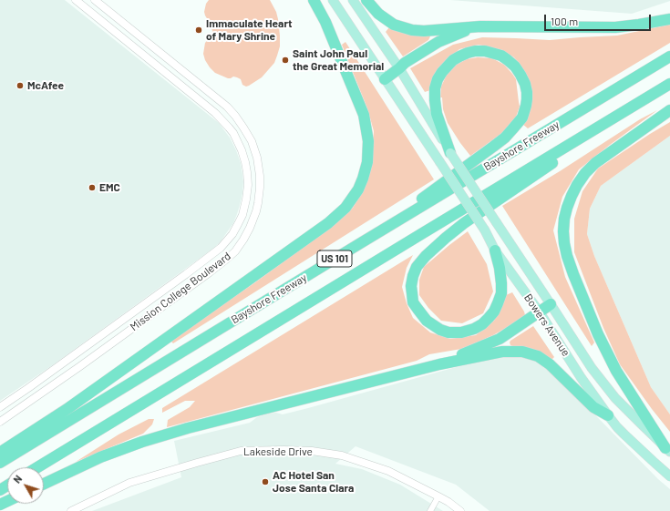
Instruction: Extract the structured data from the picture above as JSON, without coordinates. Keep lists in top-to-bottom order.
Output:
{
  "streets": {
    "highway": ["Bayshore Freeway", "US 101"],
    "main road": ["Bowers Avenue"],
    "street": ["Mission College Boulevard", "Lakeside Drive"]
  },
  "places": [
    "Immaculate Heart of Mary Shrine",
    "Saint John Paul the Great Memorial",
    "McAfee",
    "EMC",
    "AC Hotel San Jose Santa Clara"
  ],
  "scale_bar": "100 m",
  "north": "top left"
}
